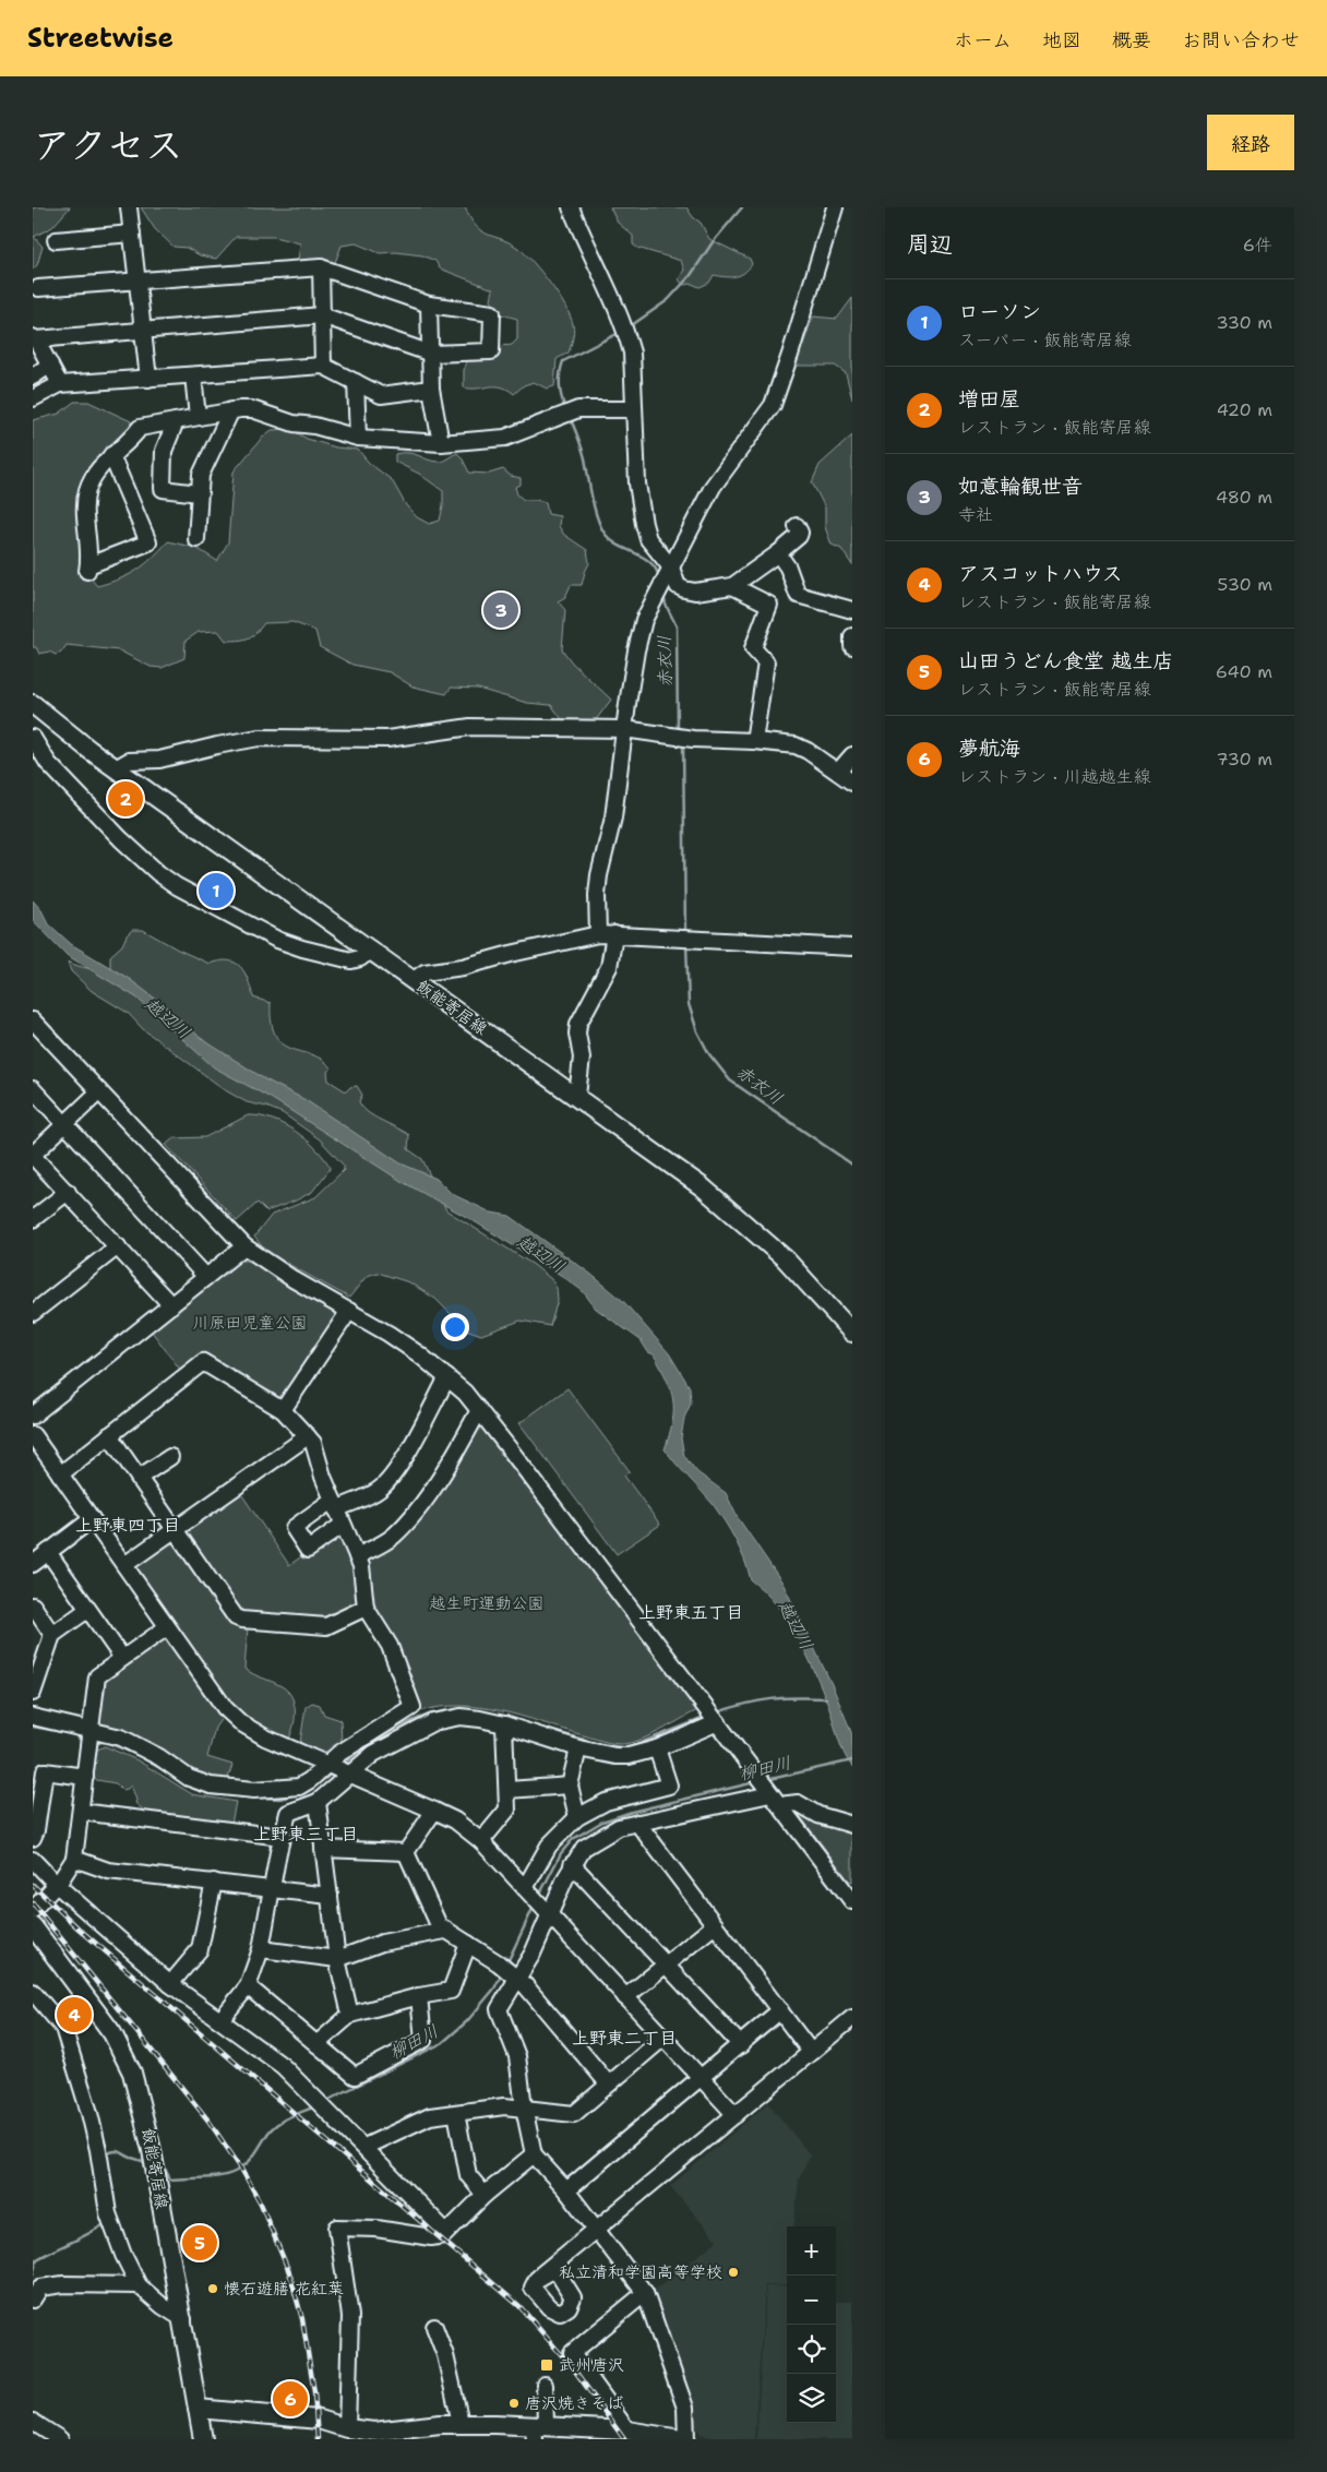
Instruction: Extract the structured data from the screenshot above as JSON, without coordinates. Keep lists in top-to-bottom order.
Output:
{
  "streets": {
    "main road": ["飯能寄居線"]
  },
  "districts": [
    "上野東四丁目",
    "上野東五丁目",
    "上野東三丁目",
    "上野東二丁目"
  ],
  "water": ["赤衣川", "越辺川", "柳田川"],
  "parks": ["川原田児童公園", "越生町運動公園"],
  "places": {
    "other": ["私立清和学園高等学校", "懐石遊膳 花紅葉", "唐沢焼きそば"],
    "transit": ["武州唐沢"]
  },
  "page": {
    "header": "Streetwise",
    "nav": [
      "ホーム",
      "地図",
      "概要",
      "お問い合わせ"
    ],
    "title": "アクセス",
    "buttons": "経路",
    "heading": ["周辺", "6件"],
    "list": [
      {
        "mark": "1",
        "name": "ローソン",
        "note": "スーパー · 飯能寄居線",
        "value": "330 m"
      },
      {
        "mark": "2",
        "name": "増田屋",
        "note": "レストラン · 飯能寄居線",
        "value": "420 m"
      },
      {
        "mark": "3",
        "name": "如意輪観世音",
        "note": "寺社",
        "value": "480 m"
      },
      {
        "mark": "4",
        "name": "アスコットハウス",
        "note": "レストラン · 飯能寄居線",
        "value": "530 m"
      },
      {
        "mark": "5",
        "name": "山田うどん食堂 越生店",
        "note": "レストラン · 飯能寄居線",
        "value": "640 m"
      },
      {
        "mark": "6",
        "name": "夢航海",
        "note": "レストラン · 川越越生線",
        "value": "730 m"
      }
    ],
    "pins": [
      "3",
      "2",
      "1",
      "4",
      "5",
      "6"
    ],
    "map_buttons": ["+", "−"]
  }
}
